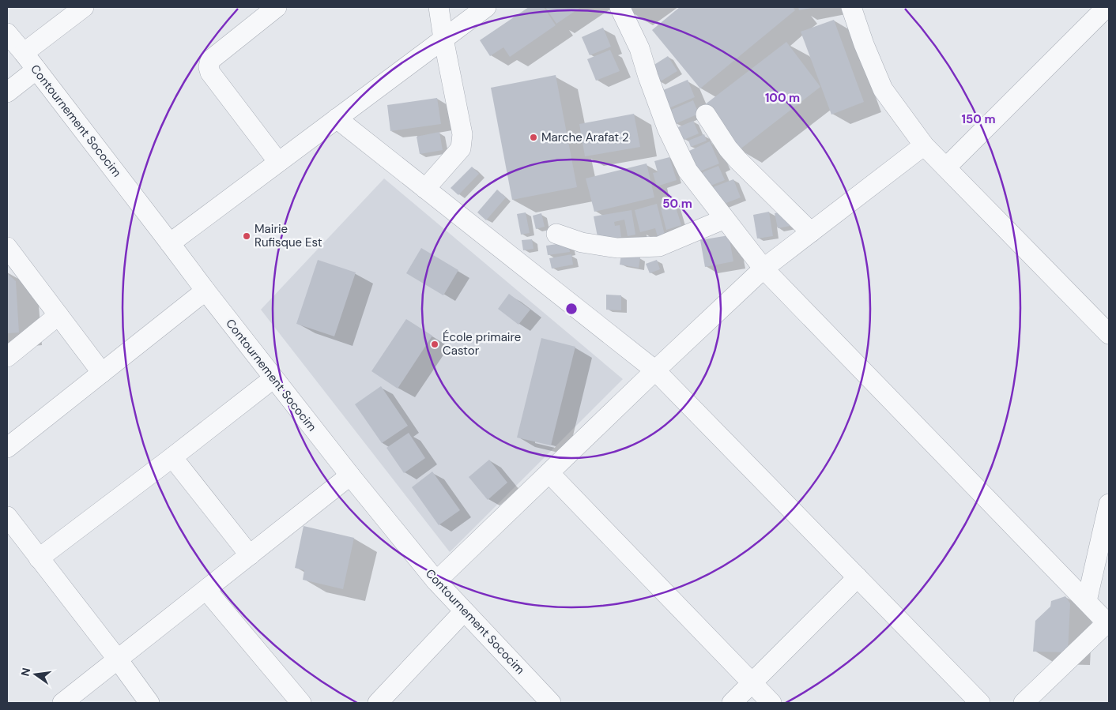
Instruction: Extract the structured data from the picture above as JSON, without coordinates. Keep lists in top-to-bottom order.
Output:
{
  "streets": {
    "street": ["Contournement Sococim"]
  },
  "places": ["Marche Arafat 2", "Mairie Rufisque Est", "École primaire Castor"],
  "north": "left",
  "rings": ["100 m", "150 m", "50 m"]
}
